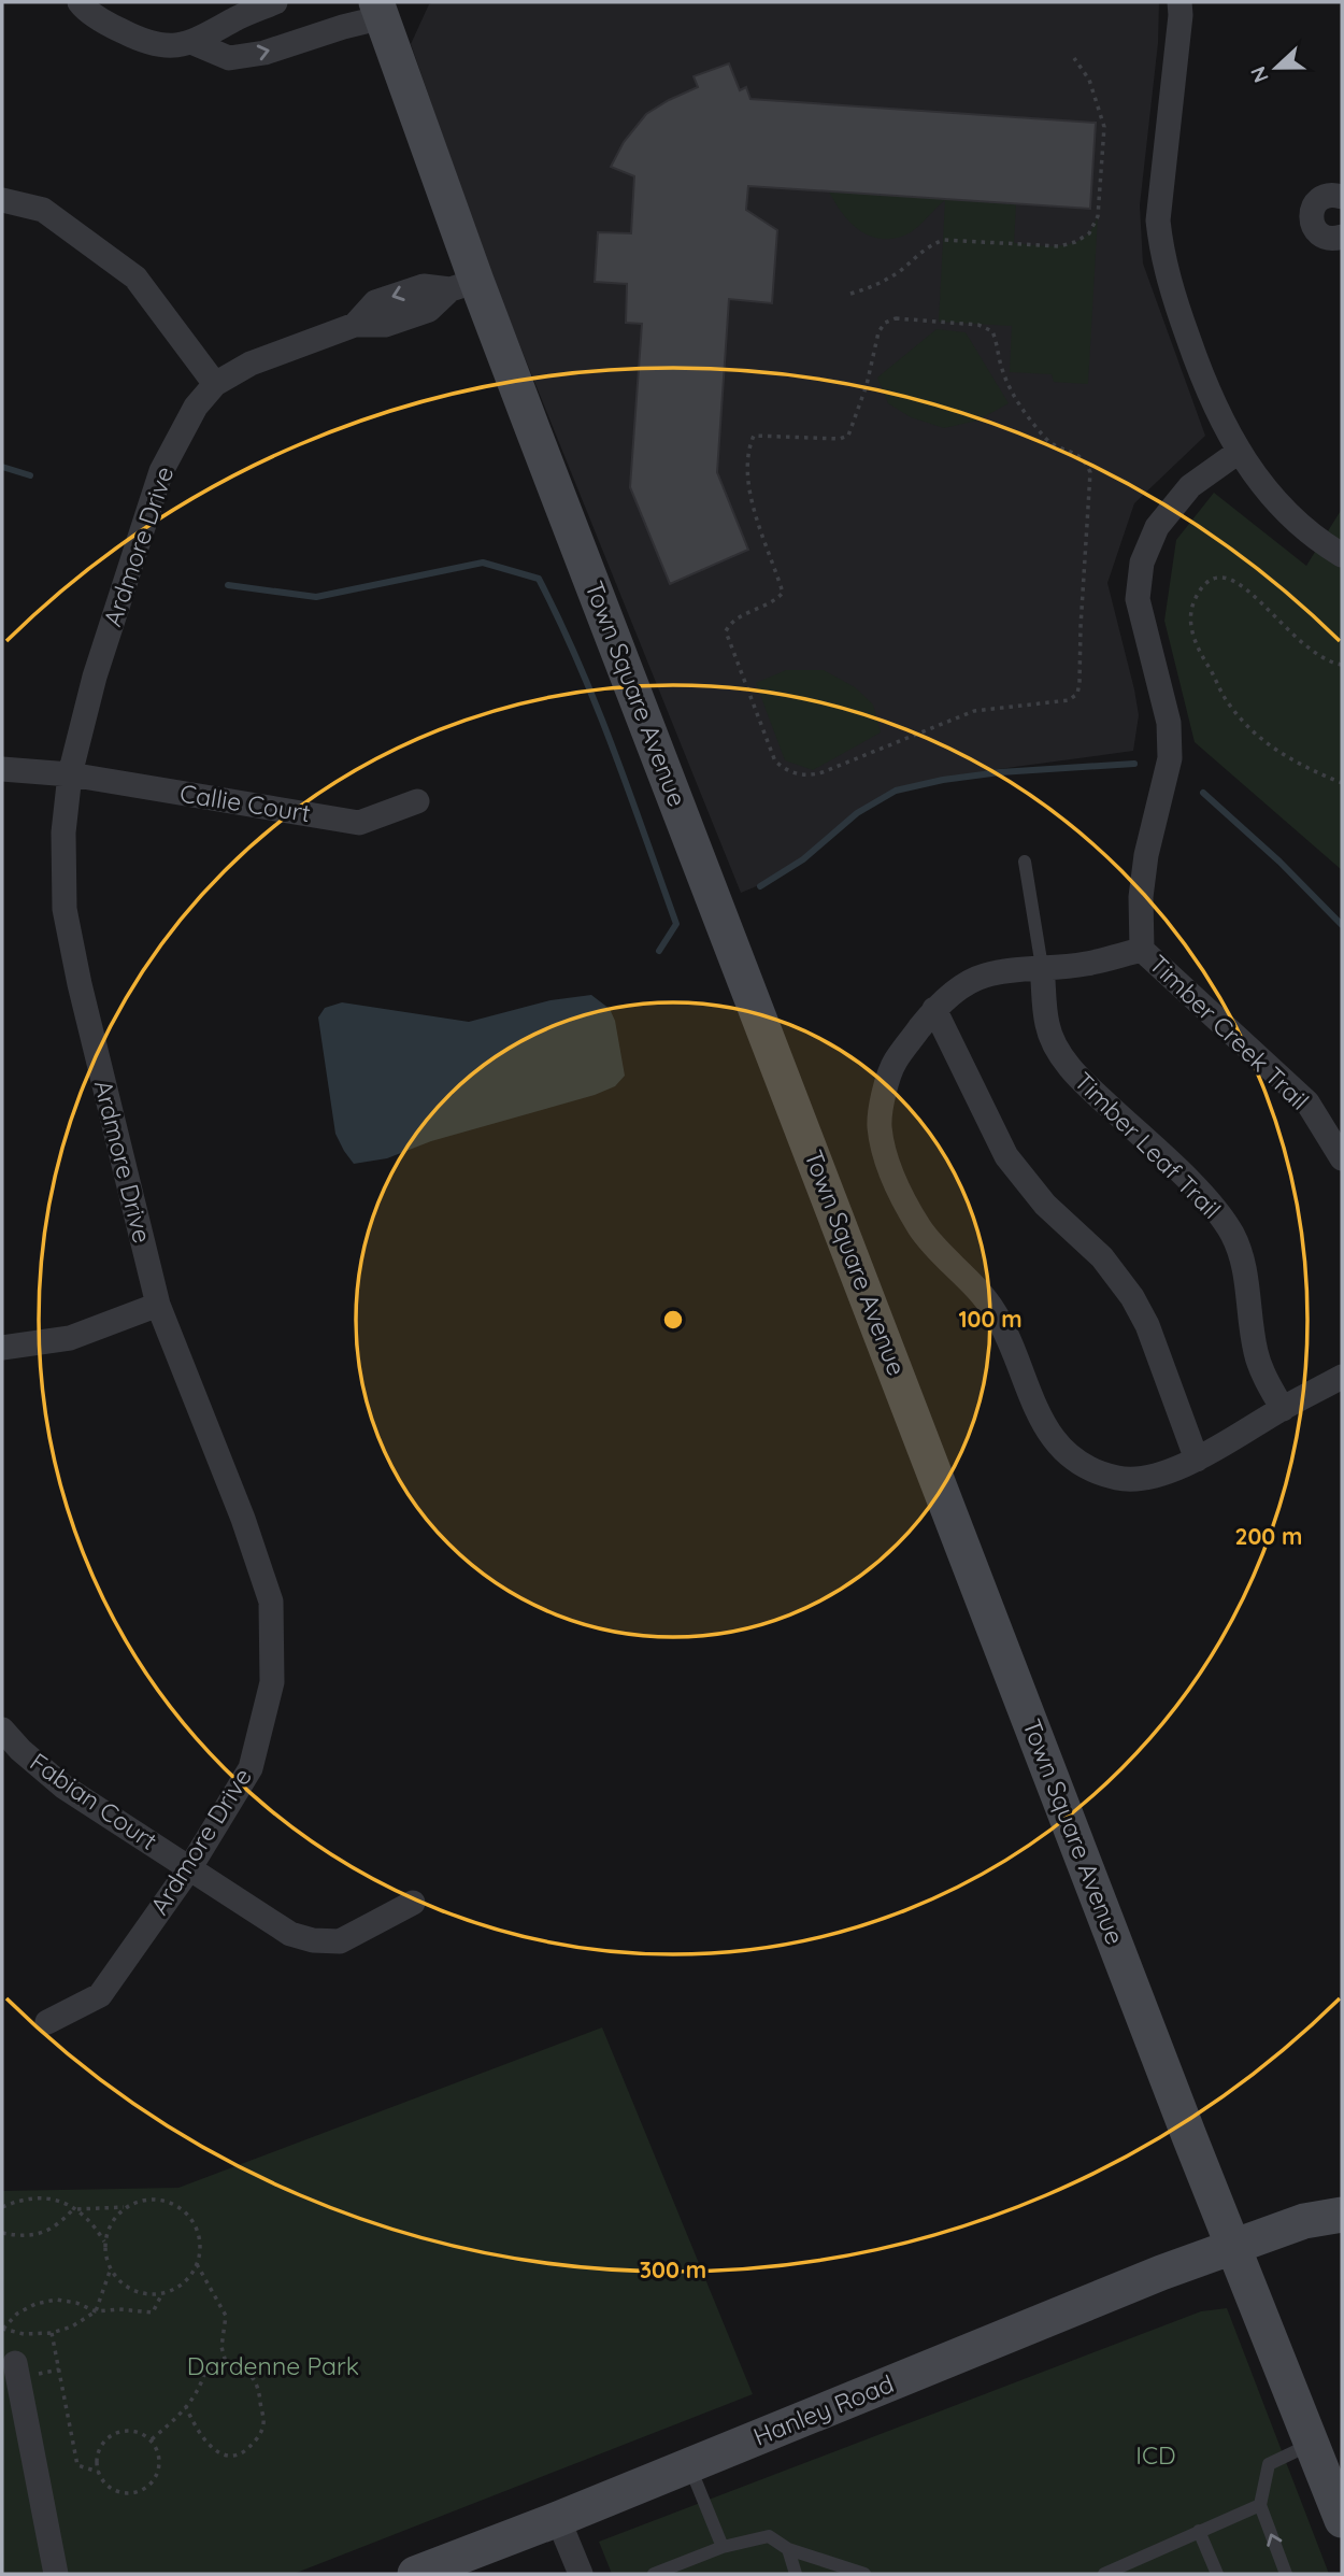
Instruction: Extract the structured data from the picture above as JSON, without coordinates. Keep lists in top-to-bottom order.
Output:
{
  "streets": {
    "main road": ["Town Square Avenue", "Hanley Road"],
    "street": [
      "Ardmore Drive",
      "Callie Court",
      "Timber Creek Trail",
      "Timber Leaf Trail",
      "Fabian Court"
    ]
  },
  "crossings": [
    ["Ardmore Drive", "Town Square Avenue"],
    ["Ardmore Drive", "Callie Court"],
    ["Ardmore Drive", "Fabian Court"],
    ["Town Square Avenue", "Hanley Road"]
  ],
  "parks": ["Dardenne Park", "ICD"],
  "north": "left",
  "rings": ["100 m", "200 m", "300 m"]
}
